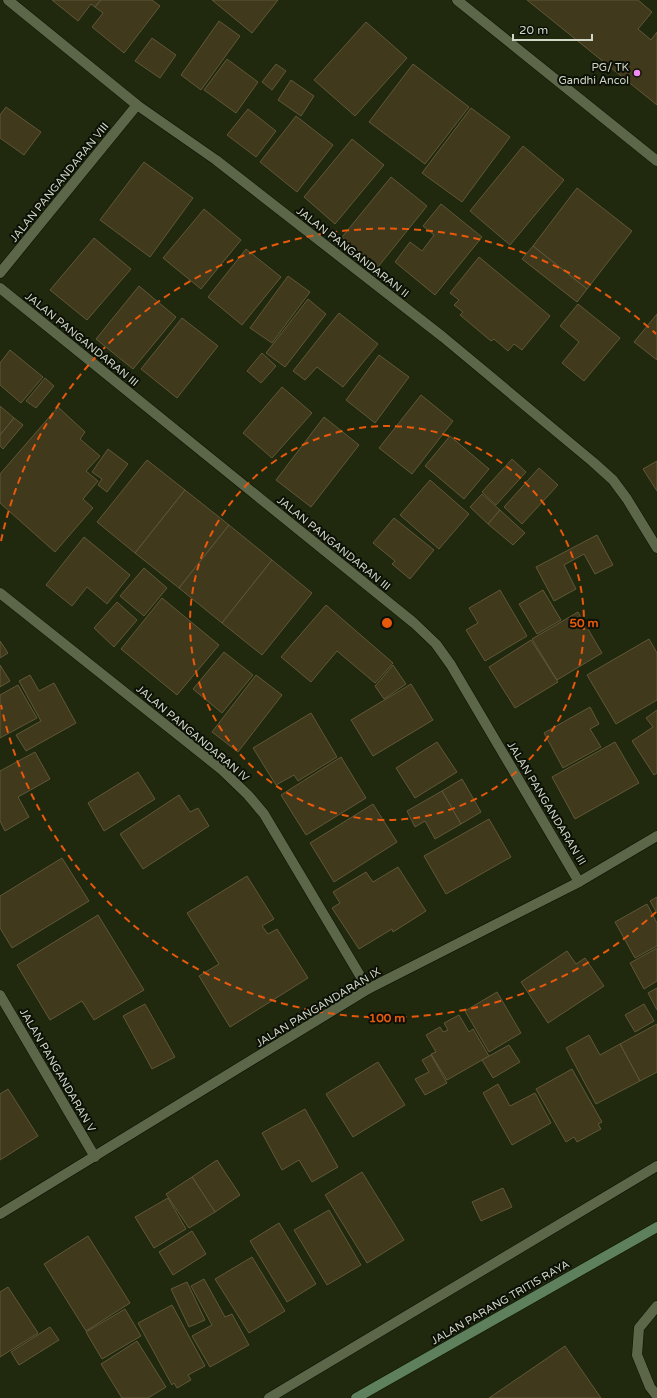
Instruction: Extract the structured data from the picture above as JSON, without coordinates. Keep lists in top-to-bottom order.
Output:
{
  "streets": {
    "street": [
      "JALAN PANGANDARAN VIII",
      "JALAN PANGANDARAN II",
      "JALAN PANGANDARAN III",
      "JALAN PANGANDARAN IV",
      "JALAN PANGANDARAN IX",
      "JALAN PANGANDARAN V",
      "JALAN PARANG TRITIS RAYA"
    ]
  },
  "crossings": [
    ["JALAN PANGANDARAN VIII", "JALAN PANGANDARAN II"],
    ["JALAN PANGANDARAN III", "JALAN PANGANDARAN IX"],
    ["JALAN PANGANDARAN IV", "JALAN PANGANDARAN IX"],
    ["JALAN PANGANDARAN IX", "JALAN PANGANDARAN V"]
  ],
  "places": ["PG/ TK Gandhi Ancol"],
  "scale_bar": "20 m",
  "rings": ["50 m", "100 m"]
}
